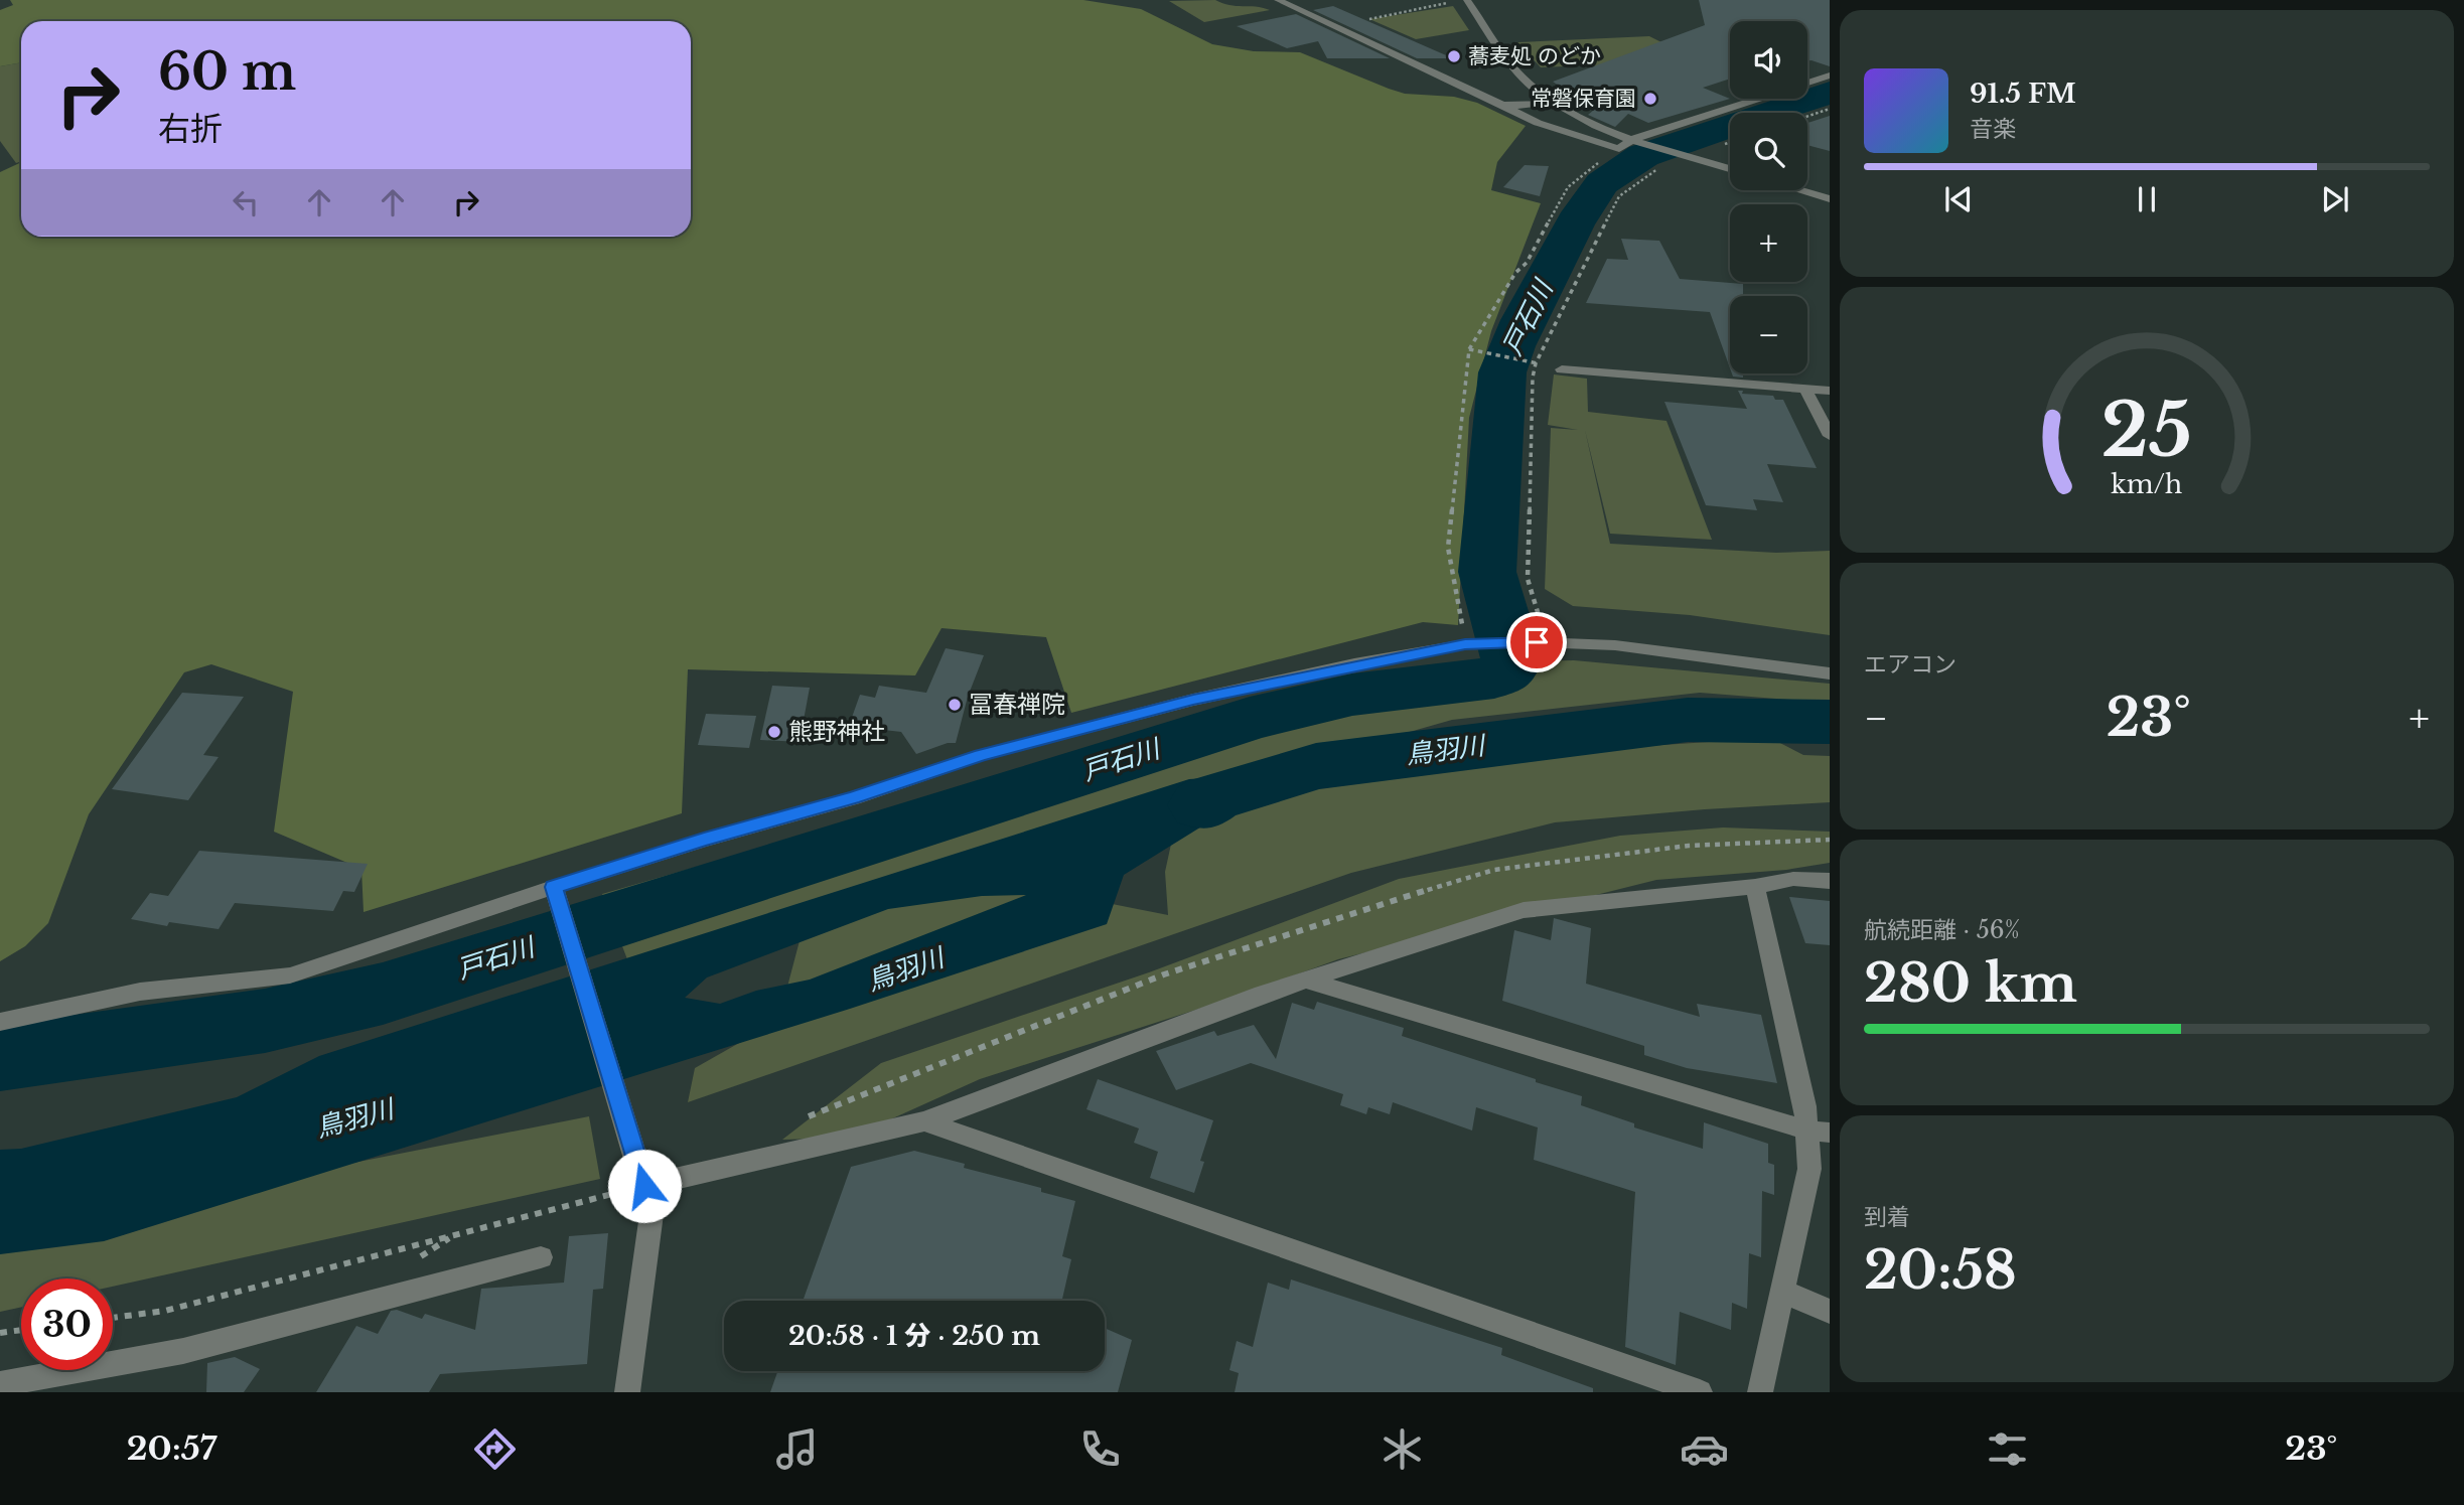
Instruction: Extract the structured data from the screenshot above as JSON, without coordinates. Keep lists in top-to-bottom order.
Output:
{
  "water": ["戸石川", "鳥羽川"],
  "places": [
    "蕎麦処 のどか",
    "常磐保育園",
    "冨春禅院",
    "熊野神社"
  ],
  "page": {
    "map_buttons": ["+", "−"],
    "turn": ["60 m", "右折"],
    "song": ["91.5 FM", "音楽"],
    "tile": [
      "エアコン",
      ["航続距離 · 56%", "280 km"],
      ["到着", "20:58"]
    ],
    "heat": ["−", "23°", "+"],
    "limit": "30",
    "trip": "20:58 · 1 分 · 250 m",
    "tabs": ["20:57", "23°"],
    "gauge": ["25", "km/h"]
  }
}
